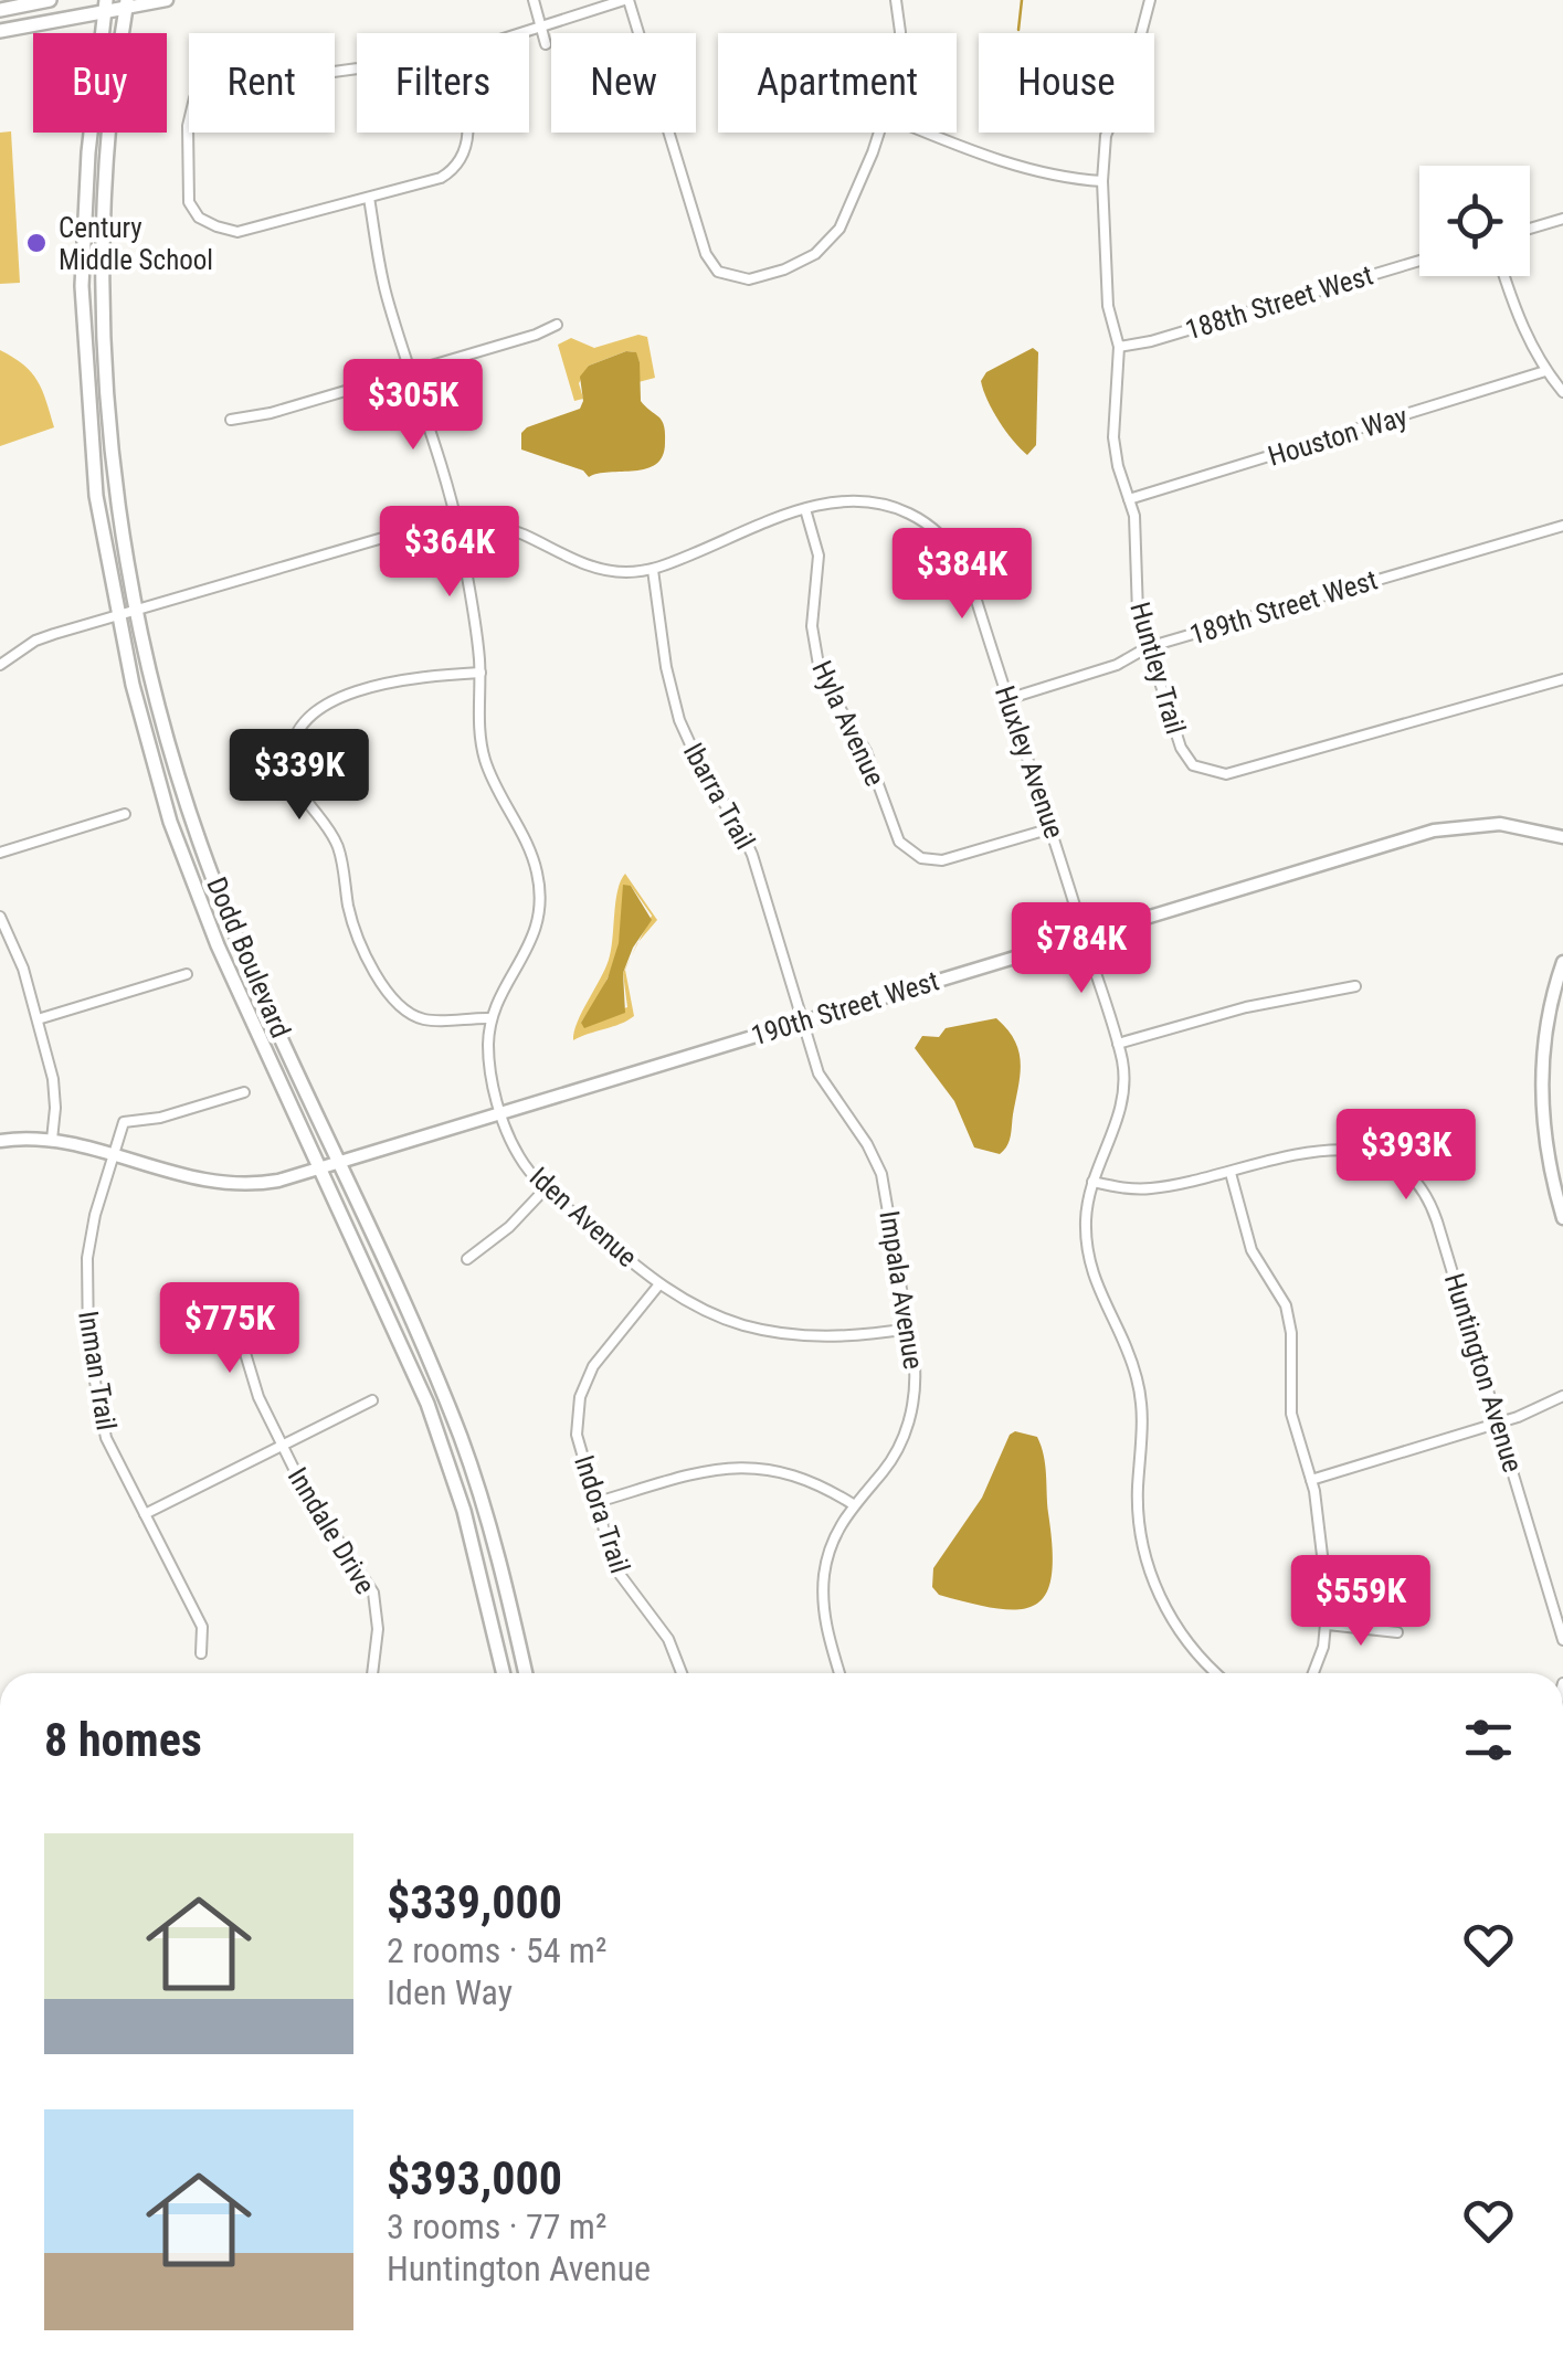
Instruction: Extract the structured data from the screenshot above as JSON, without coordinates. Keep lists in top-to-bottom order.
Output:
{
  "streets": {
    "main road": ["Dodd Boulevard"],
    "street": [
      "188th Street West",
      "Houston Way",
      "189th Street West",
      "Huntley Trail",
      "Hyla Avenue",
      "Huxley Avenue",
      "Ibarra Trail",
      "190th Street West",
      "Iden Avenue",
      "Impala Avenue",
      "Inman Trail",
      "Huntington Avenue",
      "Indora Trail",
      "Inndale Drive"
    ]
  },
  "crossings": [
    ["188th Street West", "Huntley Trail"],
    ["Houston Way", "Huntley Trail"],
    ["189th Street West", "Huntley Trail"],
    ["189th Street West", "Huxley Avenue"],
    ["Hyla Avenue", "Huxley Avenue"],
    ["Huxley Avenue", "Ibarra Trail"],
    ["Huxley Avenue", "Dodd Boulevard"],
    ["Huxley Avenue", "190th Street West"],
    ["Huxley Avenue", "Iden Avenue"],
    ["Huxley Avenue", "Huntington Avenue"],
    ["Ibarra Trail", "190th Street West"],
    ["Ibarra Trail", "Impala Avenue"],
    ["Dodd Boulevard", "190th Street West"],
    ["190th Street West", "Iden Avenue"],
    ["190th Street West", "Impala Avenue"],
    ["190th Street West", "Inman Trail"],
    ["Iden Avenue", "Impala Avenue"],
    ["Iden Avenue", "Indora Trail"]
  ],
  "places": ["Century Middle School"],
  "page": {
    "chip": [
      "Buy",
      "Rent",
      "Filters",
      "New",
      "Apartment",
      "House"
    ],
    "price": [
      "$305K",
      "$364K",
      "$384K",
      "$339K",
      "$784K",
      "$393K",
      "$775K",
      "$559K"
    ],
    "heading": "8 homes",
    "list": [
      {
        "name": "$339,000",
        "note": "2 rooms · 54 m² · Iden Way"
      },
      {
        "name": "$393,000",
        "note": "3 rooms · 77 m² · Huntington Avenue"
      }
    ]
  }
}
